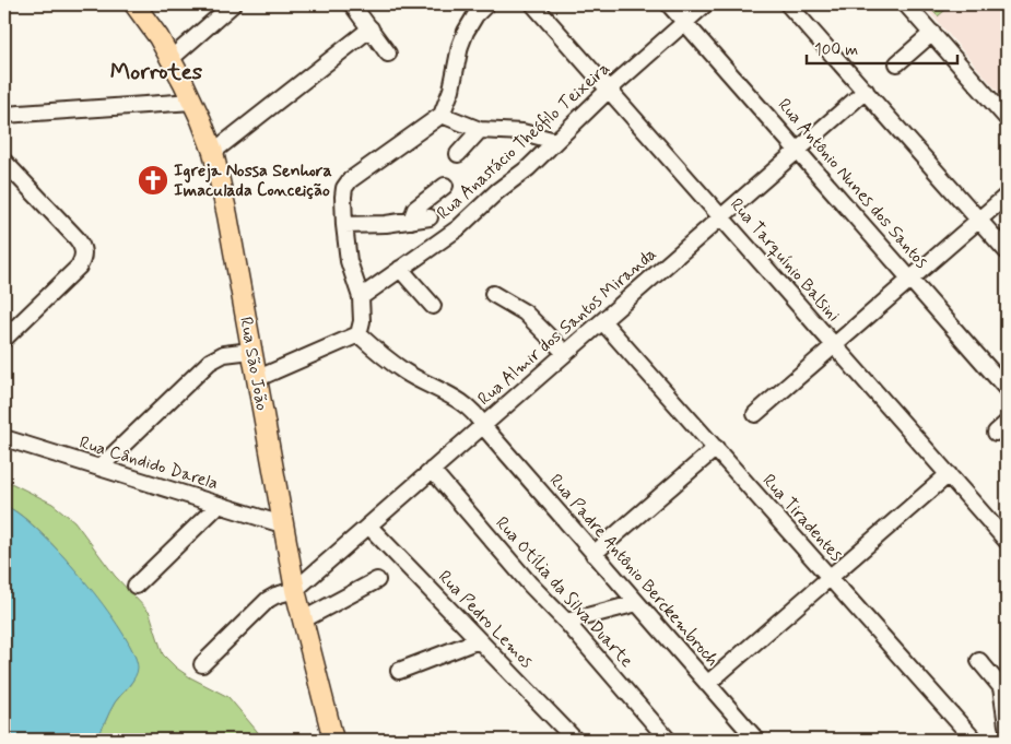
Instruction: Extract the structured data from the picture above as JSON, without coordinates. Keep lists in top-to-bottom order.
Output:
{
  "streets": {
    "main road": ["Rua São João"],
    "street": [
      "Rua Anastácio Theófilo Teixeira",
      "Rua Antônio Nunes dos Santos",
      "Rua Tarquínio Balsini",
      "Rua Almir dos Santos Miranda",
      "Rua Cândido Darela",
      "Rua Tiradentes",
      "Rua Padre Antônio Berckembroch",
      "Rua Otília da Silva Duarte",
      "Rua Pedro Lemos"
    ]
  },
  "crossings": [
    ["Rua Anastácio Theófilo Teixeira", "Rua Antônio Nunes dos Santos"],
    ["Rua Anastácio Theófilo Teixeira", "Rua Tarquínio Balsini"],
    ["Rua Antônio Nunes dos Santos", "Rua Almir dos Santos Miranda"],
    ["Rua Tarquínio Balsini", "Rua Almir dos Santos Miranda"],
    ["Rua Almir dos Santos Miranda", "Rua São João"],
    ["Rua Almir dos Santos Miranda", "Rua Tiradentes"],
    ["Rua Almir dos Santos Miranda", "Rua Padre Antônio Berckembroch"],
    ["Rua Almir dos Santos Miranda", "Rua Otília da Silva Duarte"],
    ["Rua Almir dos Santos Miranda", "Rua Pedro Lemos"],
    ["Rua São João", "Rua Cândido Darela"]
  ],
  "districts": ["Morrotes"],
  "places": {
    "church": ["Igreja Nossa Senhora Imaculada Conceição"]
  },
  "scale_bar": "100 m"
}
